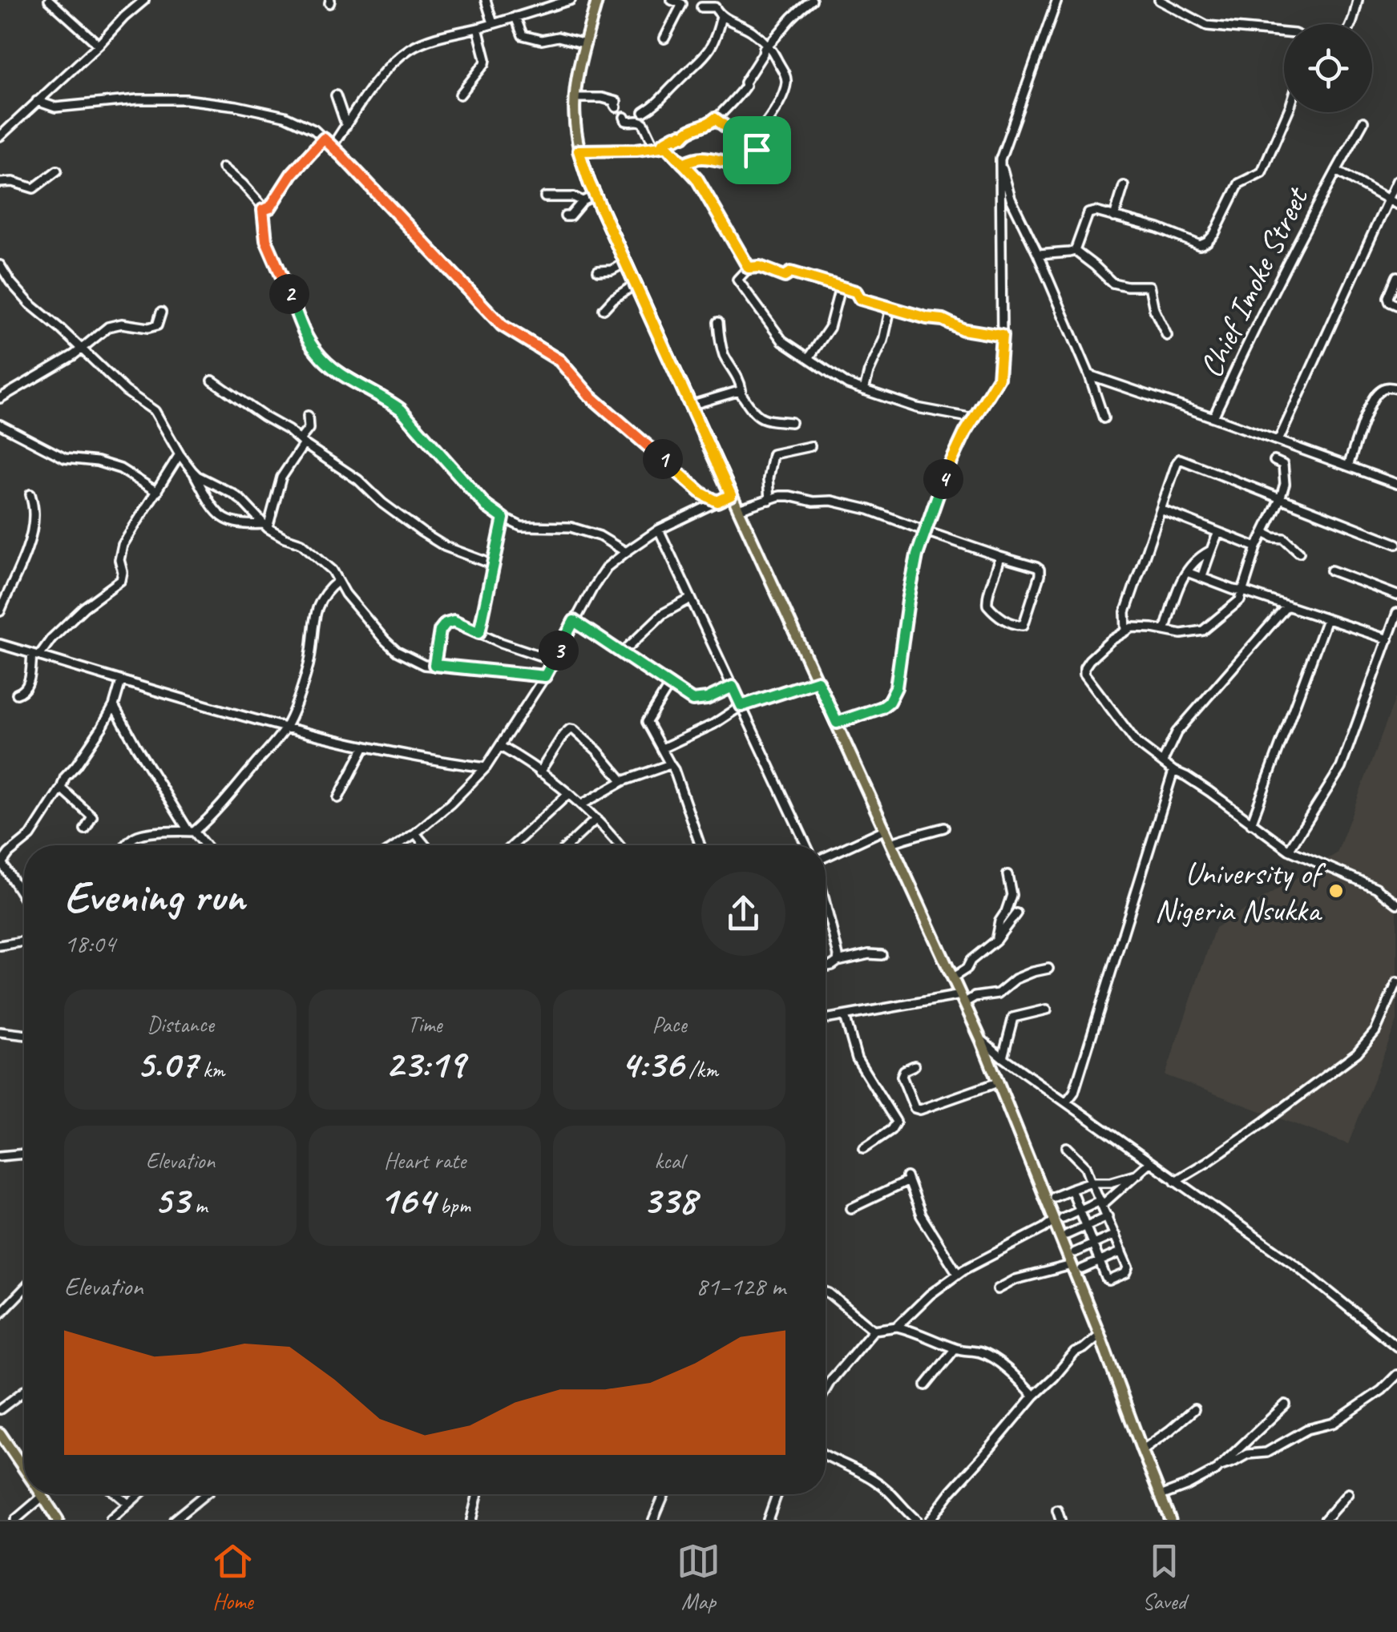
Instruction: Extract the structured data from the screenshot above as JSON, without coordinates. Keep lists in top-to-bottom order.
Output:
{
  "streets": {
    "street": ["Chief Imoke Street"]
  },
  "places": ["University of Nigeria Nsukka"],
  "page": {
    "pins": [
      "2",
      "1",
      "4",
      "3"
    ],
    "heading": ["Evening run", "18:04"],
    "stats": [
      ["Distance", "5.07 km"],
      ["Time", "23:19"],
      ["Pace", "4:36 /km"],
      ["Elevation", "53 m"],
      ["Heart rate", "164 bpm"],
      ["kcal", "338"]
    ],
    "chart": ["Elevation", "81–128 m"],
    "tabs": ["Home", "Map", "Saved"]
  }
}
